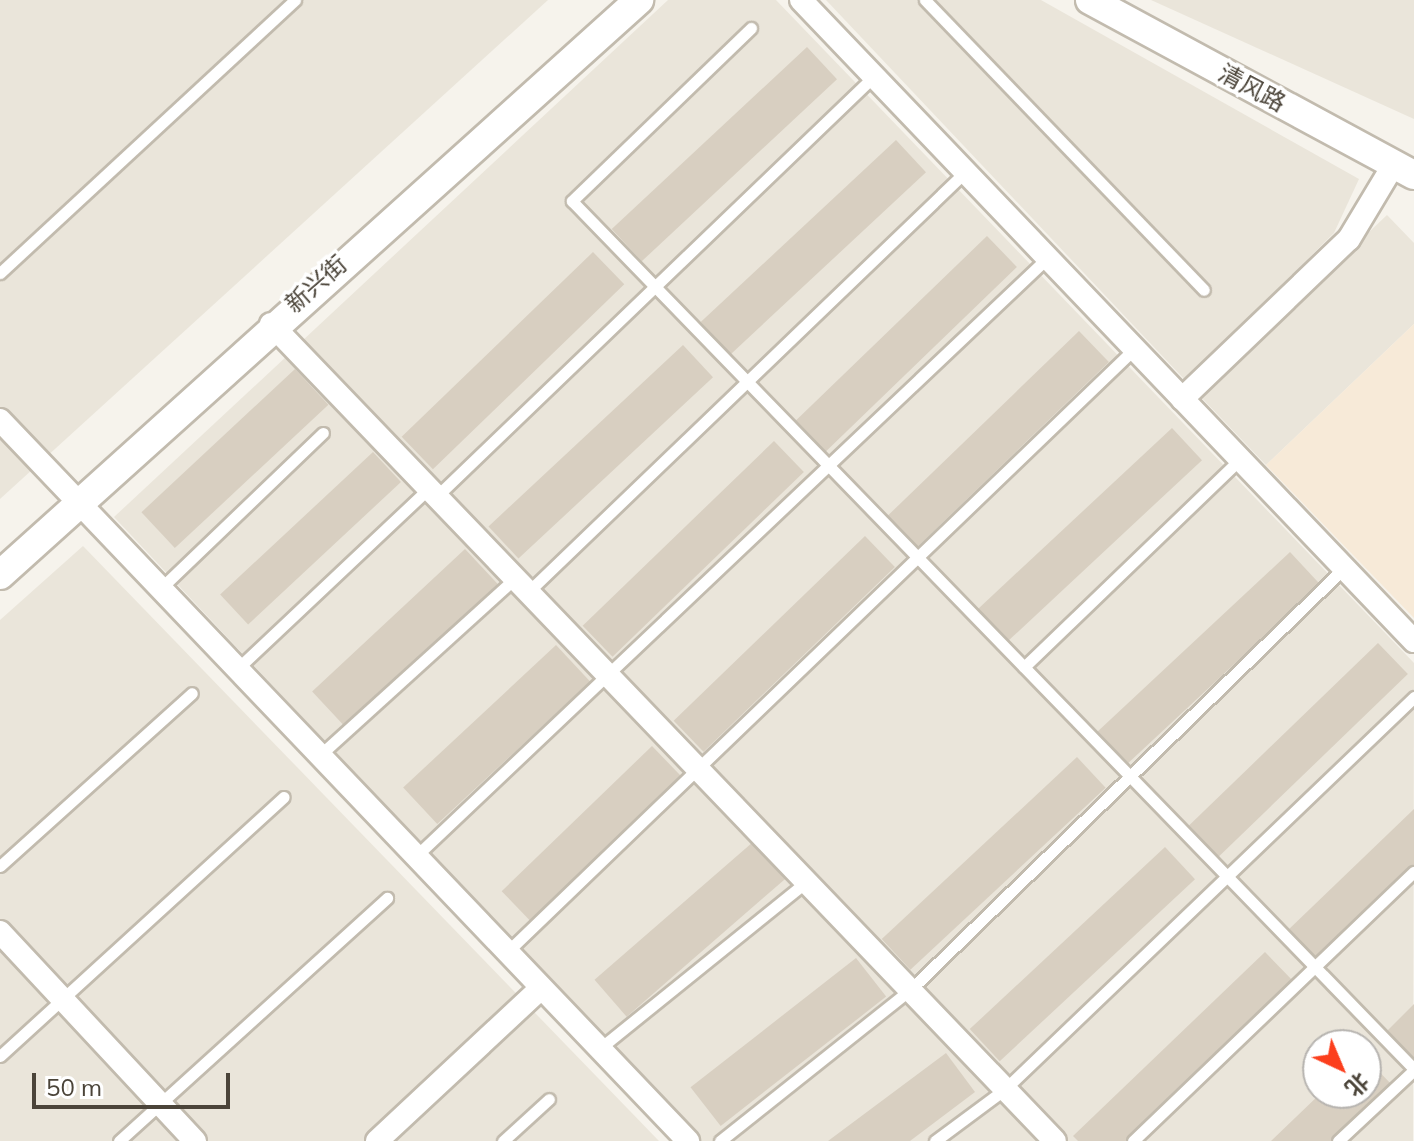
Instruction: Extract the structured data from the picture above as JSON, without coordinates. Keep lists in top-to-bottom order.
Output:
{
  "streets": {
    "street": ["清风路", "新兴街"]
  },
  "scale_bar": "50 m",
  "north": "bottom right"
}
